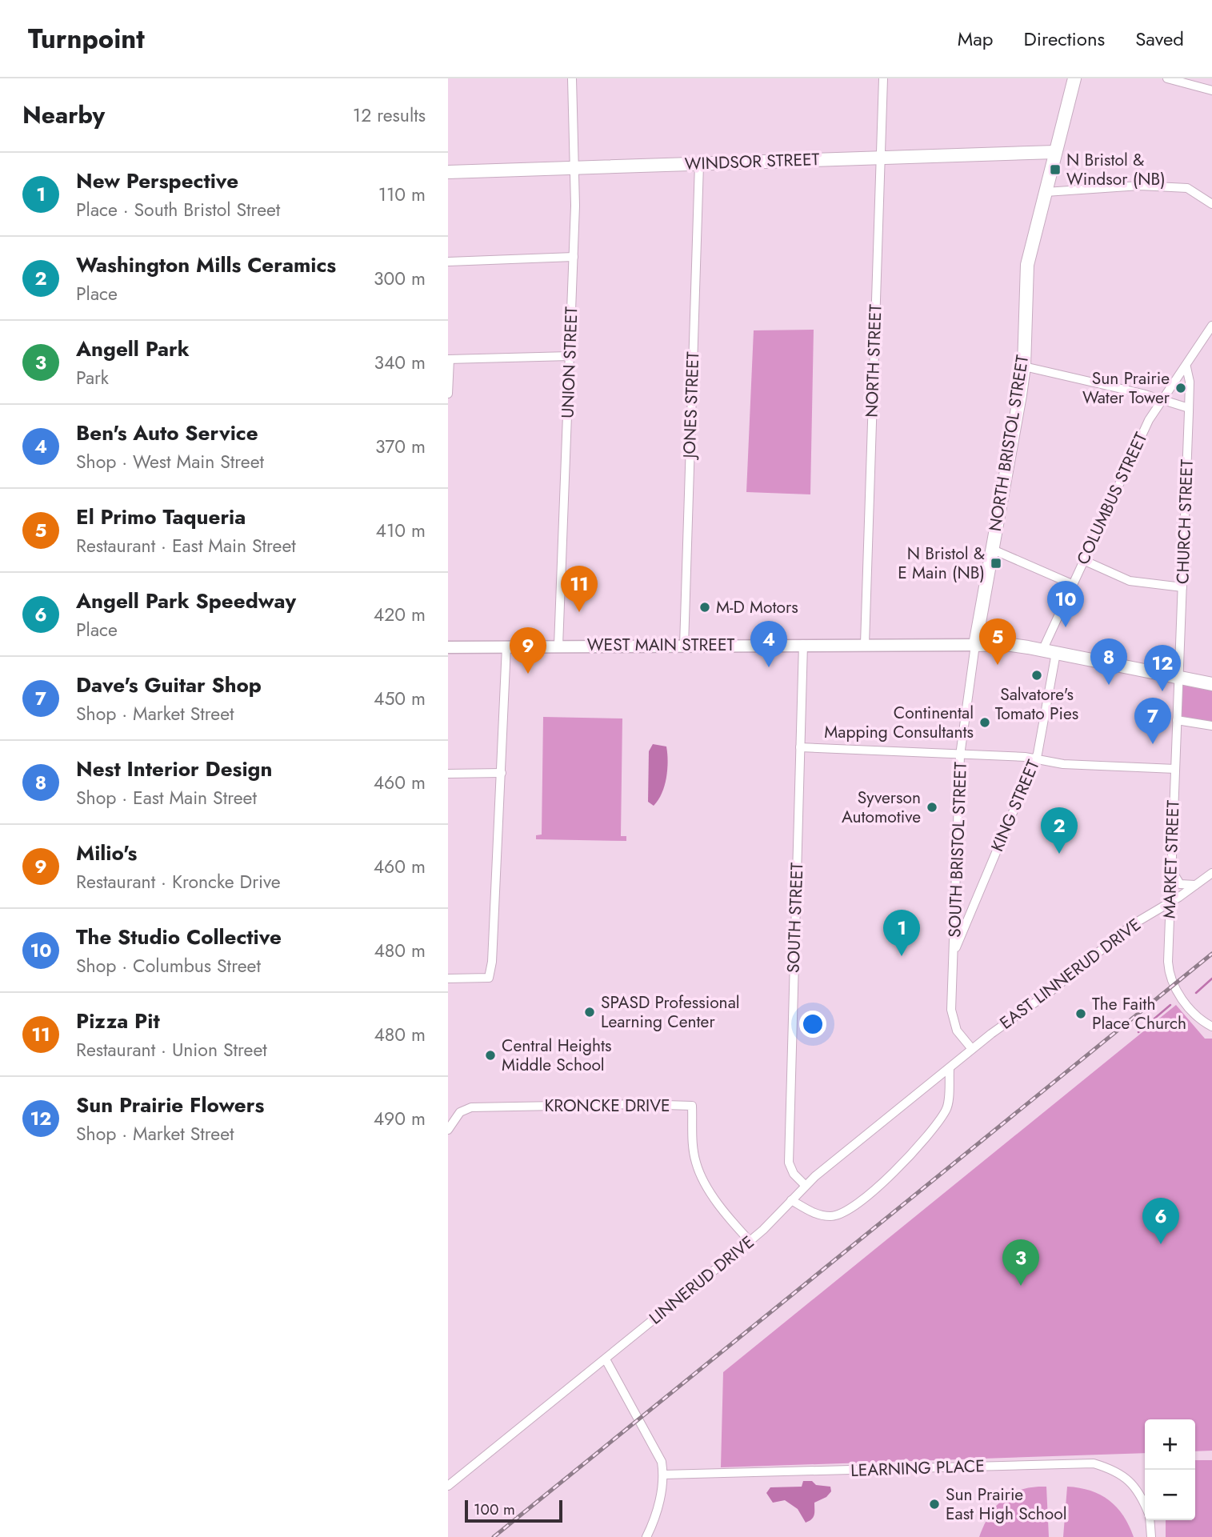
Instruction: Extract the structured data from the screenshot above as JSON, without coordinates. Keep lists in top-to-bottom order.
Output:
{
  "streets": {
    "main road": ["WINDSOR STREET", "NORTH BRISTOL STREET", "WEST MAIN STREET"],
    "street": [
      "NORTH STREET",
      "UNION STREET",
      "JONES STREET",
      "COLUMBUS STREET",
      "CHURCH STREET",
      "KING STREET",
      "SOUTH BRISTOL STREET",
      "MARKET STREET",
      "SOUTH STREET",
      "EAST LINNERUD DRIVE",
      "KRONCKE DRIVE",
      "LINNERUD DRIVE",
      "LEARNING PLACE"
    ]
  },
  "crossings": [
    ["WINDSOR STREET", "NORTH STREET"],
    ["WINDSOR STREET", "UNION STREET"],
    ["WINDSOR STREET", "JONES STREET"],
    ["WINDSOR STREET", "NORTH BRISTOL STREET"],
    ["NORTH STREET", "WEST MAIN STREET"],
    ["UNION STREET", "WEST MAIN STREET"],
    ["JONES STREET", "WEST MAIN STREET"],
    ["NORTH BRISTOL STREET", "WEST MAIN STREET"],
    ["NORTH BRISTOL STREET", "SOUTH BRISTOL STREET"],
    ["COLUMBUS STREET", "CHURCH STREET"],
    ["CHURCH STREET", "MARKET STREET"],
    ["WEST MAIN STREET", "SOUTH BRISTOL STREET"],
    ["WEST MAIN STREET", "SOUTH STREET"],
    ["KING STREET", "SOUTH BRISTOL STREET"],
    ["SOUTH BRISTOL STREET", "EAST LINNERUD DRIVE"],
    ["MARKET STREET", "EAST LINNERUD DRIVE"],
    ["SOUTH STREET", "LINNERUD DRIVE"],
    ["EAST LINNERUD DRIVE", "LINNERUD DRIVE"],
    ["KRONCKE DRIVE", "LINNERUD DRIVE"]
  ],
  "places": {
    "transit": ["N Bristol & Windsor (NB)", "N Bristol & E Main (NB)"],
    "other": [
      "Sun Prairie Water Tower",
      "M-D Motors",
      "Salvatore's Tomato Pies",
      "Continental Mapping Consultants",
      "Syverson Automotive",
      "SPASD Professional Learning Center",
      "The Faith Place Church",
      "Central Heights Middle School",
      "Sun Prairie East High School"
    ]
  },
  "scale_bar": "100 m",
  "page": {
    "header": "Turnpoint",
    "nav": ["Map", "Directions", "Saved"],
    "heading": ["Nearby", "12 results"],
    "list": [
      {
        "mark": "1",
        "name": "New Perspective",
        "note": "Place · South Bristol Street",
        "value": "110 m"
      },
      {
        "mark": "2",
        "name": "Washington Mills Ceramics",
        "note": "Place",
        "value": "300 m"
      },
      {
        "mark": "3",
        "name": "Angell Park",
        "note": "Park",
        "value": "340 m"
      },
      {
        "mark": "4",
        "name": "Ben's Auto Service",
        "note": "Shop · West Main Street",
        "value": "370 m"
      },
      {
        "mark": "5",
        "name": "El Primo Taqueria",
        "note": "Restaurant · East Main Street",
        "value": "410 m"
      },
      {
        "mark": "6",
        "name": "Angell Park Speedway",
        "note": "Place",
        "value": "420 m"
      },
      {
        "mark": "7",
        "name": "Dave's Guitar Shop",
        "note": "Shop · Market Street",
        "value": "450 m"
      },
      {
        "mark": "8",
        "name": "Nest Interior Design",
        "note": "Shop · East Main Street",
        "value": "460 m"
      },
      {
        "mark": "9",
        "name": "Milio's",
        "note": "Restaurant · Kroncke Drive",
        "value": "460 m"
      },
      {
        "mark": "10",
        "name": "The Studio Collective",
        "note": "Shop · Columbus Street",
        "value": "480 m"
      },
      {
        "mark": "11",
        "name": "Pizza Pit",
        "note": "Restaurant · Union Street",
        "value": "480 m"
      },
      {
        "mark": "12",
        "name": "Sun Prairie Flowers",
        "note": "Shop · Market Street",
        "value": "490 m"
      }
    ],
    "pins": [
      "11",
      "10",
      "5",
      "4",
      "9",
      "8",
      "12",
      "7",
      "2",
      "1",
      "6",
      "3"
    ],
    "map_buttons": ["+", "−"],
    "scale": "100 m"
  }
}
